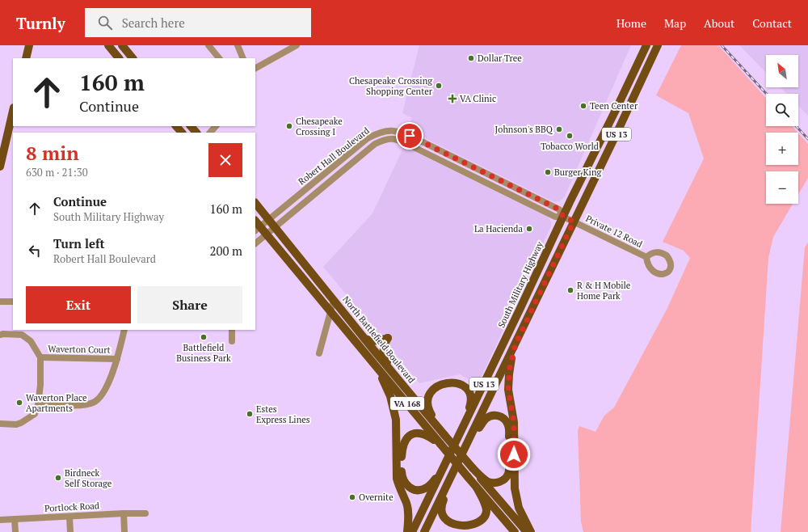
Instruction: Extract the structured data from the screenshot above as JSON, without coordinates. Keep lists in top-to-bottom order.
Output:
{
  "streets": {
    "main road": [
      "US 13",
      "South Military Highway",
      "North Battlefield Boulevard",
      "VA 168"
    ],
    "street": [
      "Robert Hall Boulevard",
      "Private 12 Road",
      "Waverton Court",
      "Portlock Road"
    ]
  },
  "crossings": [
    ["US 13", "Robert Hall Boulevard"],
    ["US 13", "Private 12 Road"],
    ["Robert Hall Boulevard", "Private 12 Road"],
    ["Robert Hall Boulevard", "South Military Highway"],
    ["Robert Hall Boulevard", "North Battlefield Boulevard"]
  ],
  "places": {
    "other": [
      "Dollar Tree",
      "Chesapeake Crossing Shopping Center",
      "Teen Center",
      "Chesapeake Crossing I",
      "Johnson's BBQ",
      "Tobacco World",
      "Burger King",
      "La Hacienda",
      "R & H Mobile Home Park",
      "Battlefield Business Park",
      "Waverton Place Apartments",
      "Estes Express Lines",
      "Birdneck Self Storage",
      "Overnite"
    ],
    "health": ["VA Clinic"]
  },
  "north": "top left",
  "page": {
    "header": "Turnly",
    "search": "Search here",
    "nav": [
      "Home",
      "Map",
      "About",
      "Contact"
    ],
    "map_buttons": ["+", "−"],
    "turn": ["160 m", "Continue"],
    "heading": ["8 min", "630 m · 21:30"],
    "list": [
      {
        "name": "Continue",
        "note": "South Military Highway",
        "value": "160 m"
      },
      {
        "name": "Turn left",
        "note": "Robert Hall Boulevard",
        "value": "200 m"
      }
    ],
    "buttons": ["Exit", "Share"]
  }
}
